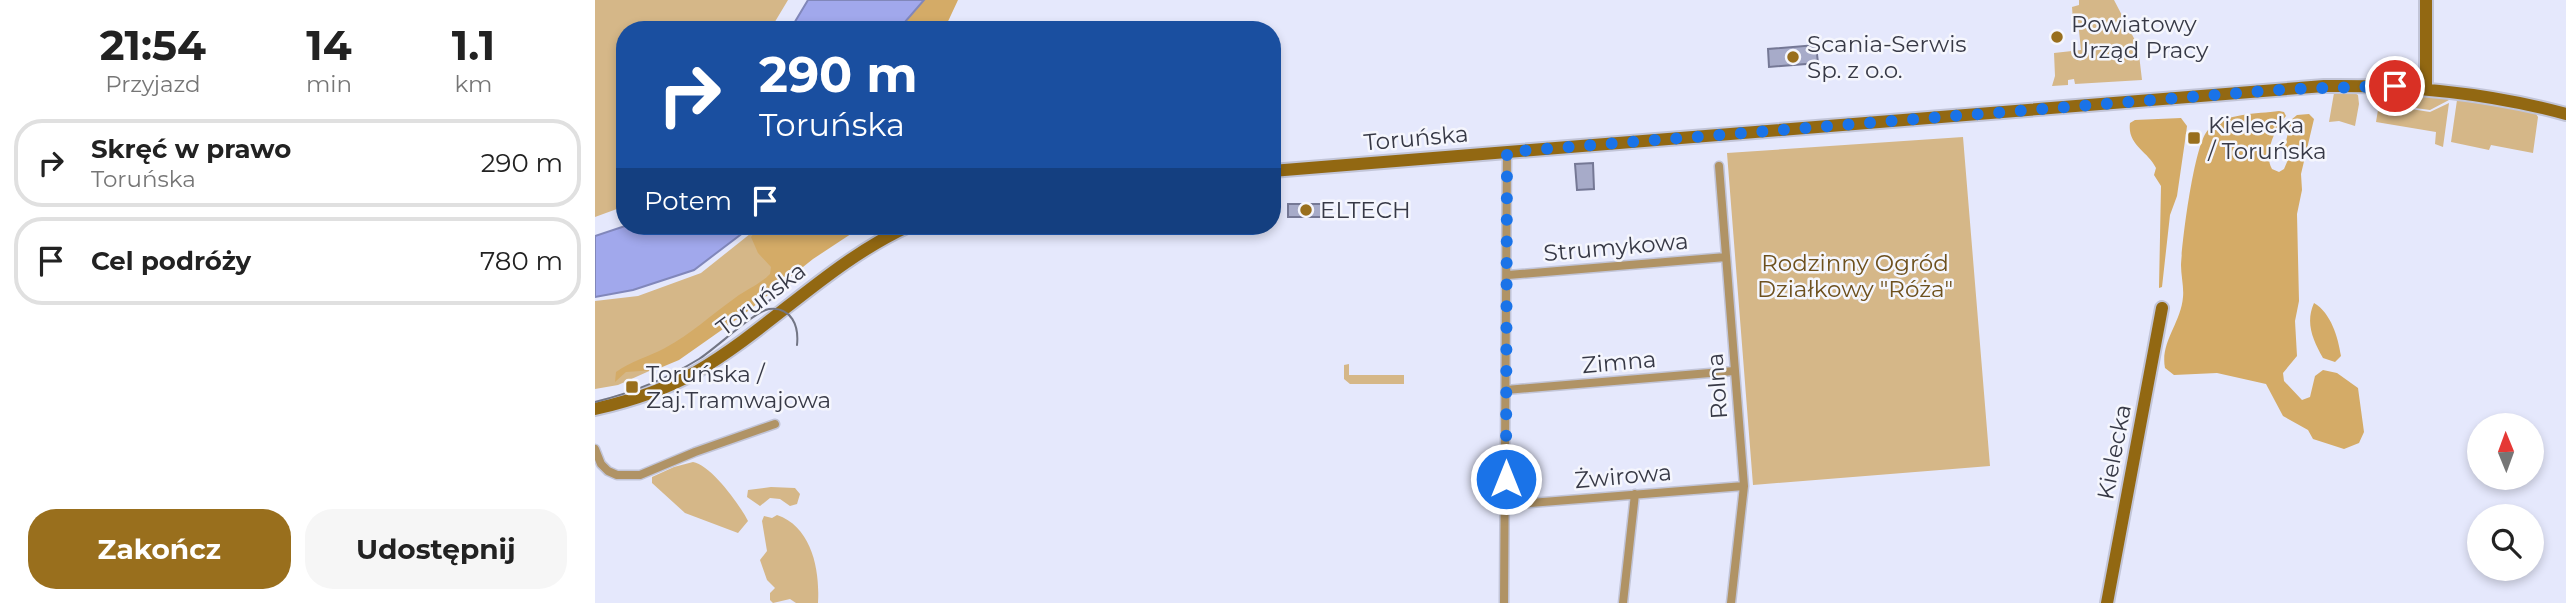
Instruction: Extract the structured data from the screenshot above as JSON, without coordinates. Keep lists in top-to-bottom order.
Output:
{
  "streets": {
    "street": [
      "Toruńska",
      "Strumykowa",
      "Zimna",
      "Rolna",
      "Kielecka",
      "Żwirowa"
    ]
  },
  "crossings": [
    ["Strumykowa", "Rolna"],
    ["Zimna", "Rolna"],
    ["Rolna", "Żwirowa"]
  ],
  "parks": ["Rodzinny Ogród Działkowy \"Róża\""],
  "places": {
    "other": ["Powiatowy Urząd Pracy", "Scania-Serwis Sp. z o.o.", "ELTECH"],
    "transit": ["Kielecka / Toruńska", "Toruńska / Zaj.Tramwajowa"]
  },
  "north": "top",
  "page": {
    "eta": [
      "21:54",
      "Przyjazd",
      "14",
      "min",
      "1.1",
      "km"
    ],
    "turn": ["290 m", "Toruńska"],
    "list": [
      {
        "name": "Skręć w prawo",
        "note": "Toruńska",
        "value": "290 m"
      },
      {
        "name": "Cel podróży",
        "value": "780 m"
      }
    ],
    "then": "Potem",
    "buttons": ["Zakończ", "Udostępnij"]
  }
}
